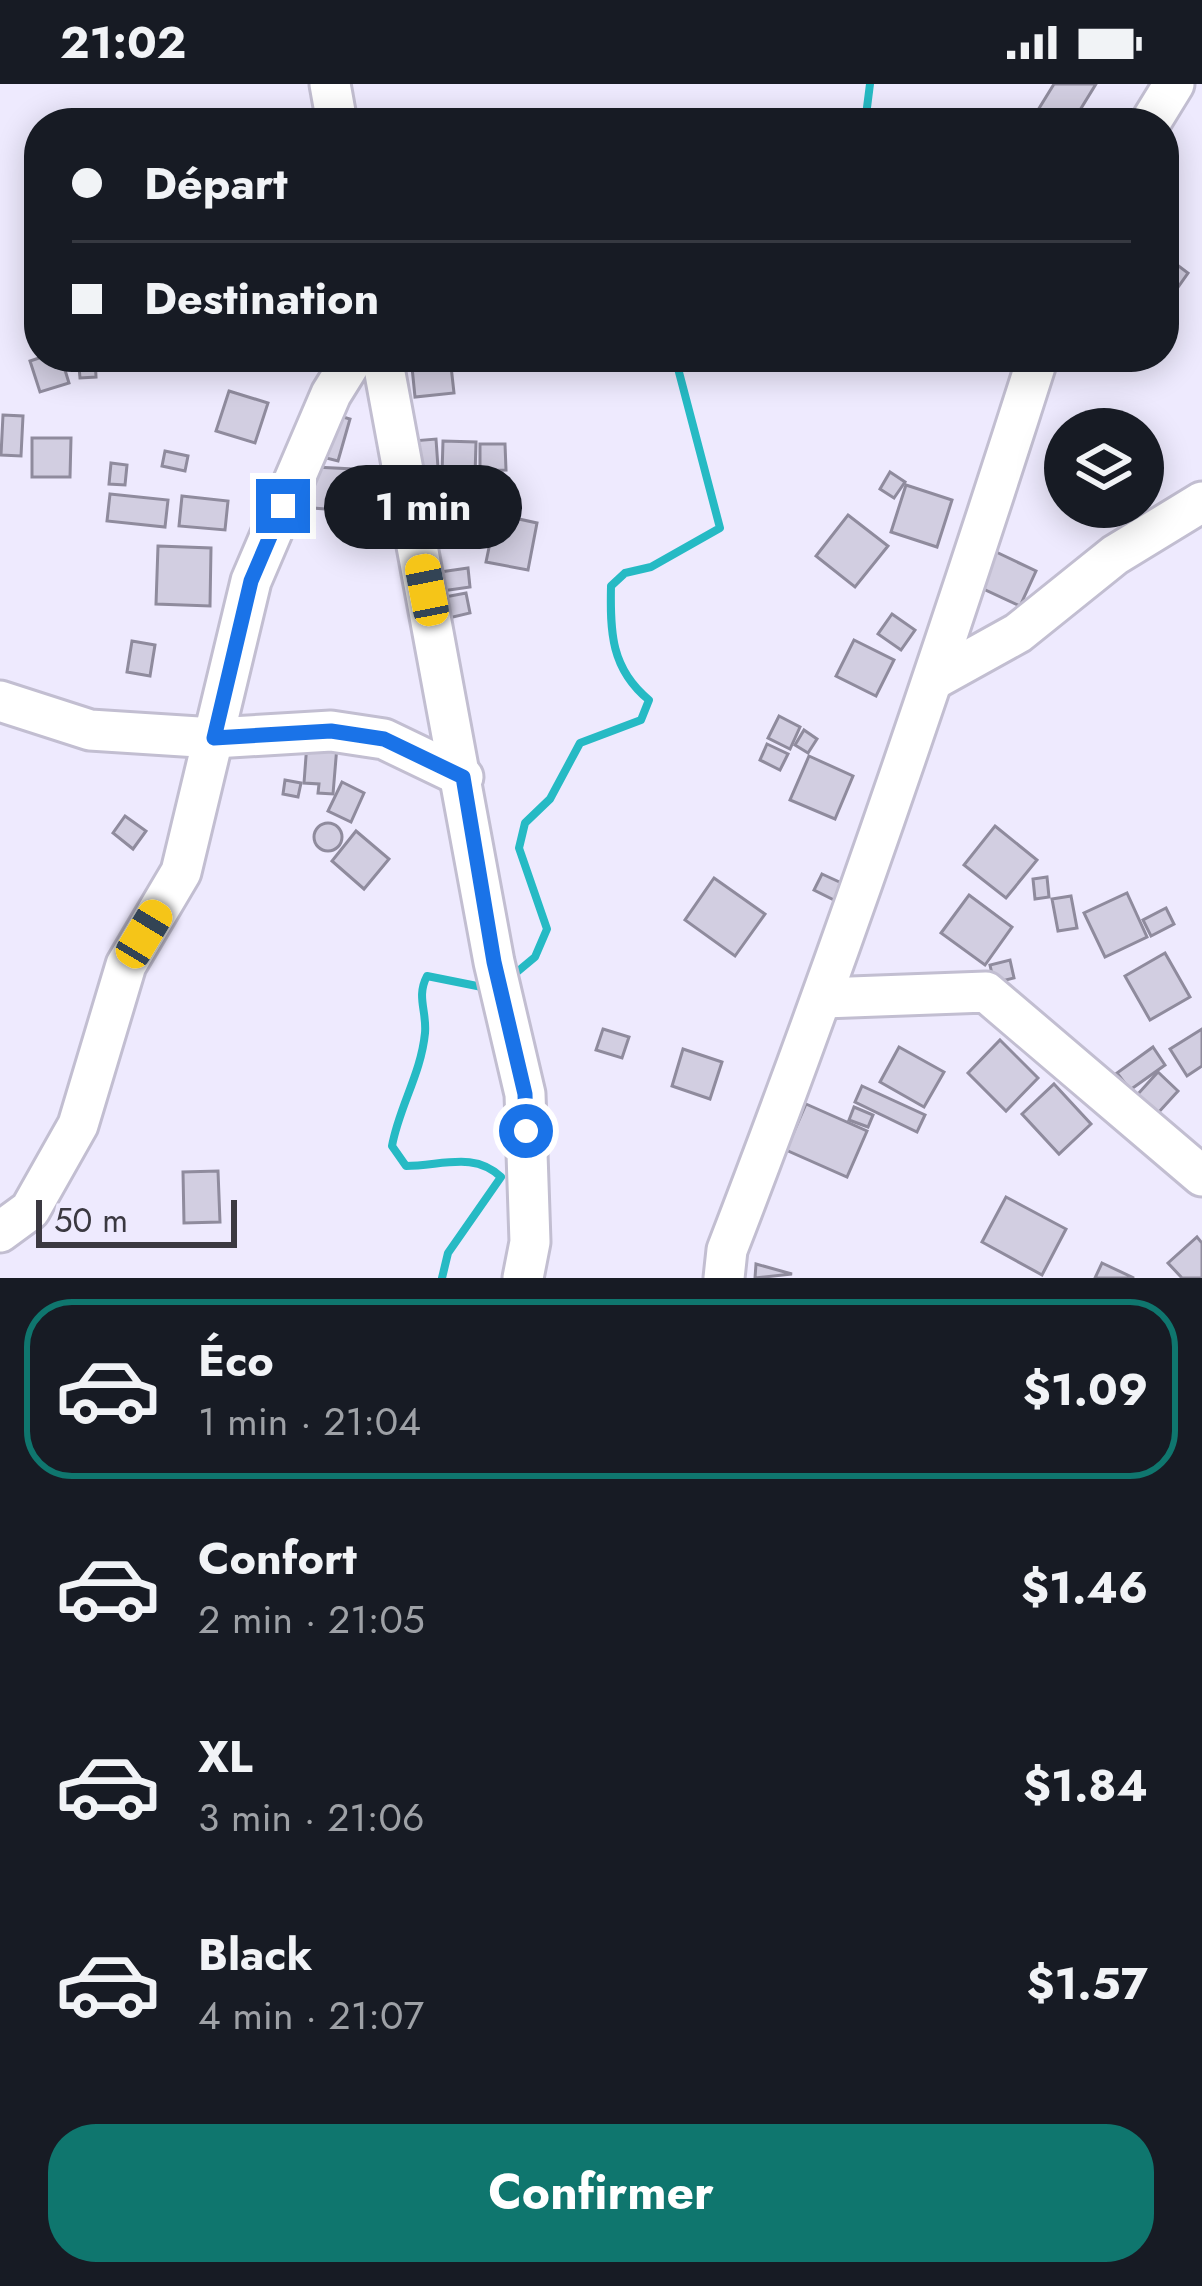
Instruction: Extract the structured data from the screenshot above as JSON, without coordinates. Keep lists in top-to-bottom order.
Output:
{
  "scale_bar": "50 m",
  "page": {
    "status": "21:02",
    "banner": ["Départ", "Destination"],
    "bubble": "1 min",
    "scale": "50 m",
    "list": [
      {
        "name": "Éco",
        "note": "1 min · 21:04",
        "value": "$1.09"
      },
      {
        "name": "Confort",
        "note": "2 min · 21:05",
        "value": "$1.46"
      },
      {
        "name": "XL",
        "note": "3 min · 21:06",
        "value": "$1.84"
      },
      {
        "name": "Black",
        "note": "4 min · 21:07",
        "value": "$1.57"
      }
    ],
    "buttons": "Confirmer"
  }
}
